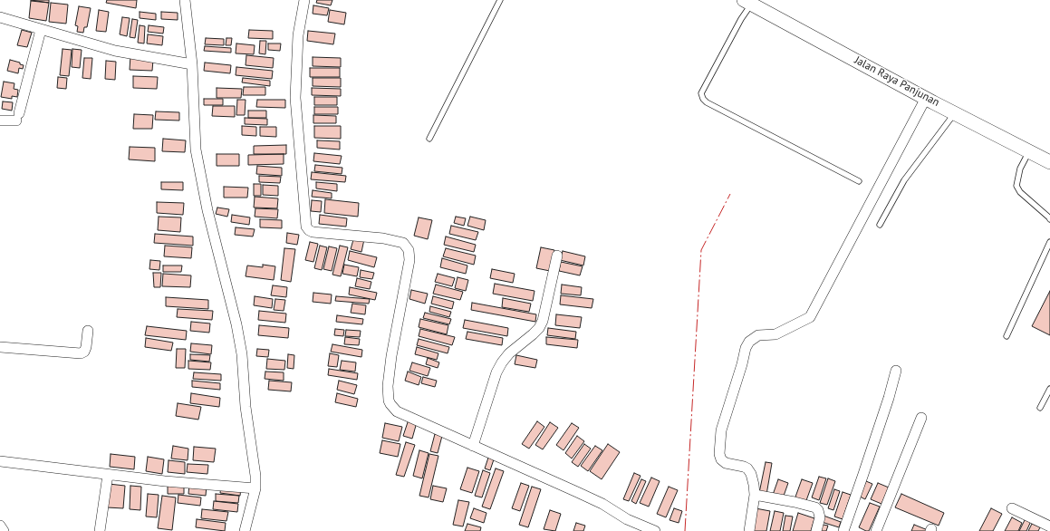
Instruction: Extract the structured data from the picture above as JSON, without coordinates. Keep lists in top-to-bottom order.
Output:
{
  "streets": {
    "main road": ["Jalan Raya Panjunan"]
  }
}
